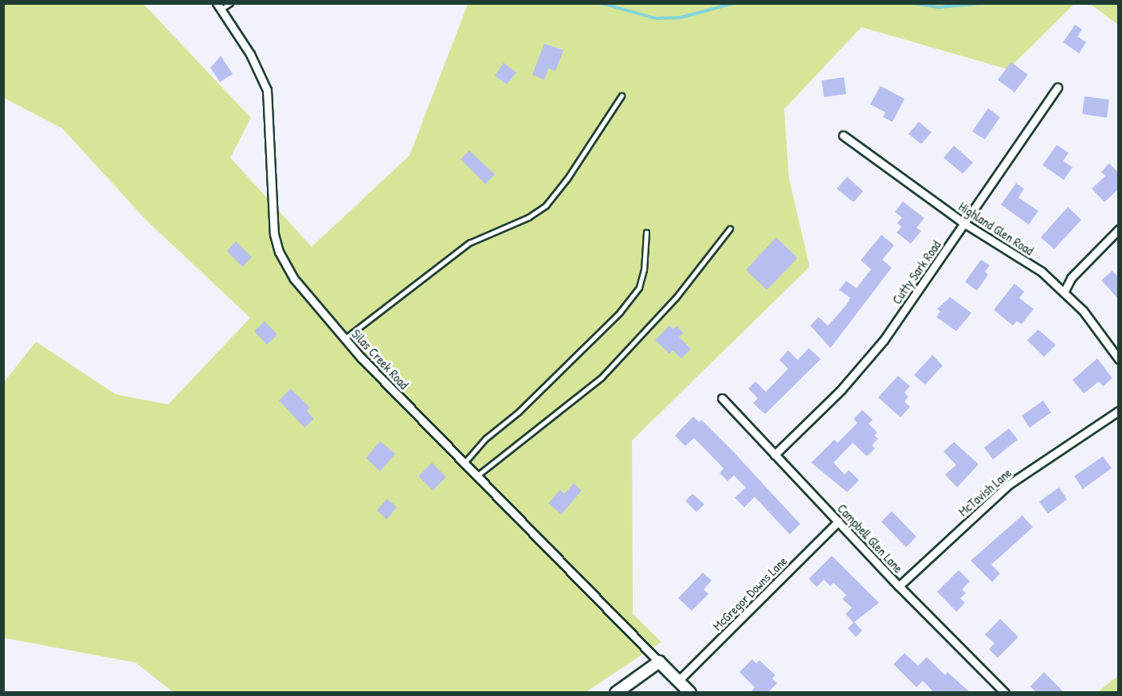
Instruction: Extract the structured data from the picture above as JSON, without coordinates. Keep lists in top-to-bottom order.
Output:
{
  "streets": {
    "street": [
      "Highland Glen Road",
      "Cutty Sark Road",
      "Silas Creek Road",
      "McTavish Lane",
      "Campbell Glen Lane",
      "McGregor Downs Lane"
    ]
  },
  "crossings": [
    ["Highland Glen Road", "Cutty Sark Road"],
    ["Cutty Sark Road", "Campbell Glen Lane"],
    ["McTavish Lane", "Campbell Glen Lane"],
    ["Campbell Glen Lane", "McGregor Downs Lane"]
  ]
}
